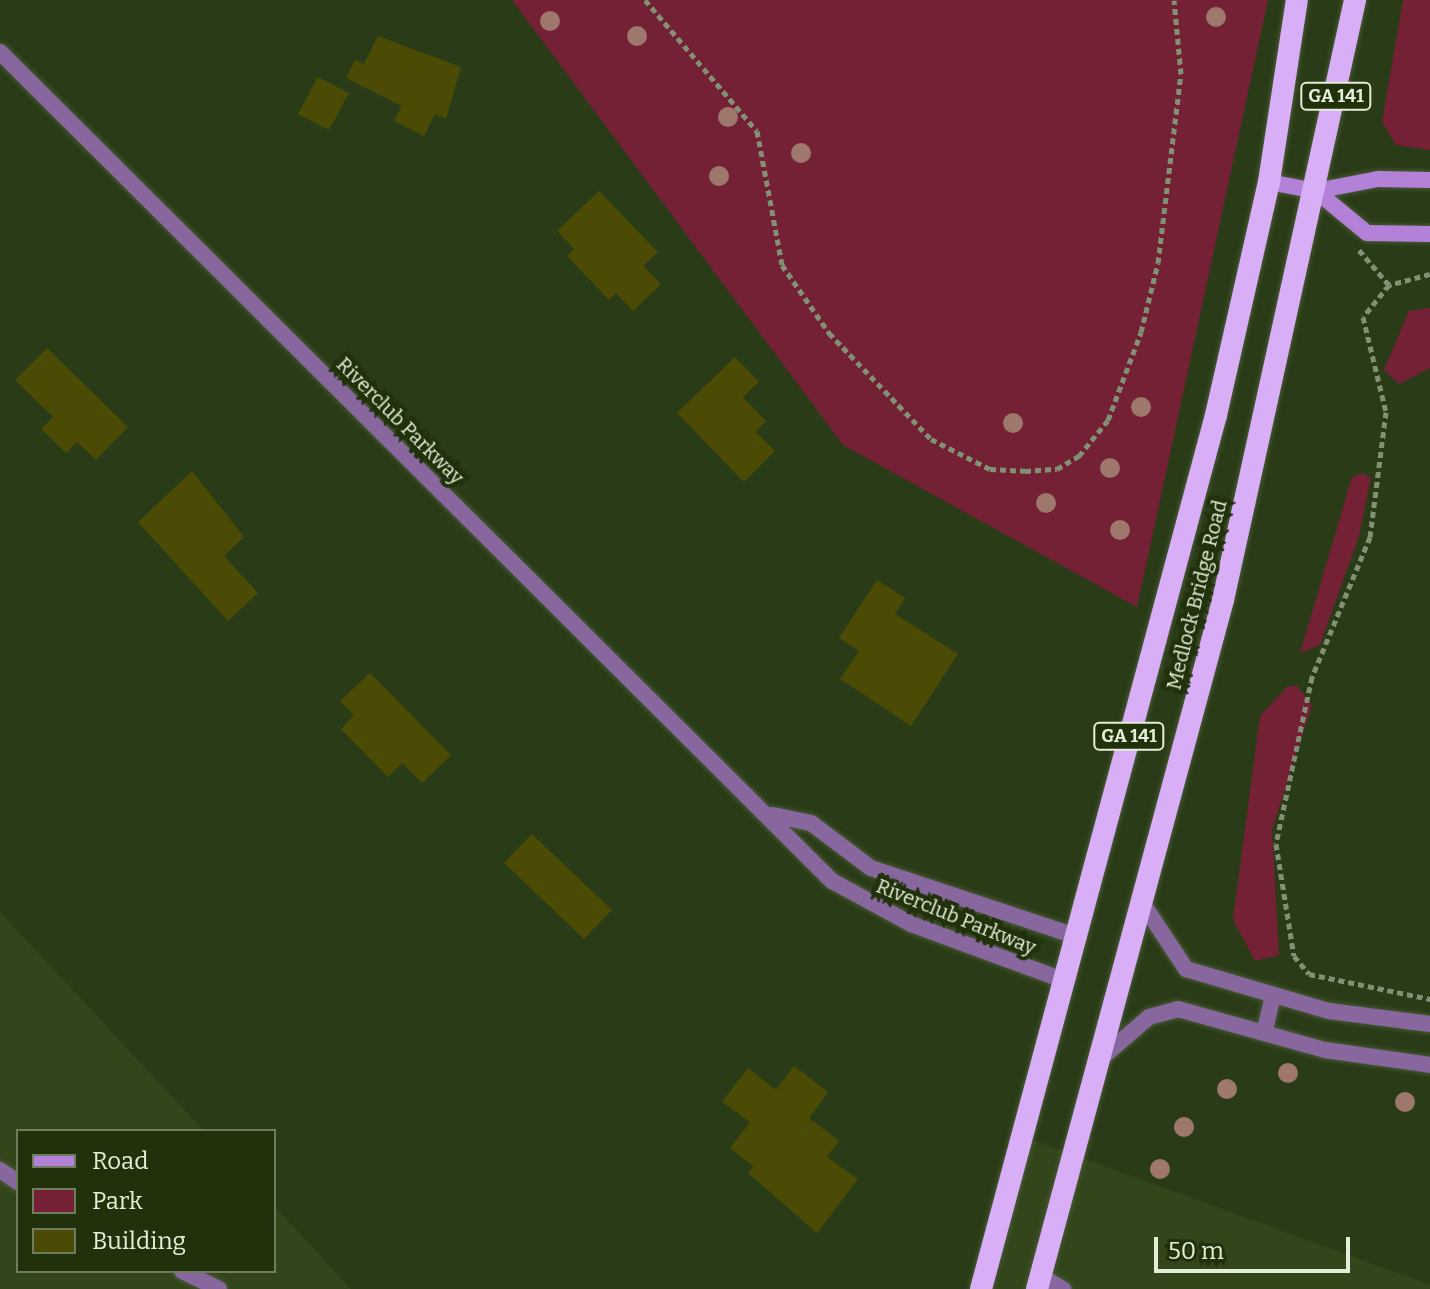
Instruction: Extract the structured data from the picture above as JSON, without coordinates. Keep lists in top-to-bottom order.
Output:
{
  "streets": {
    "highway": ["GA 141", "Medlock Bridge Road"],
    "street": ["Riverclub Parkway"]
  },
  "crossings": [
    ["Riverclub Parkway", "Medlock Bridge Road"]
  ],
  "legend": ["Road", "Park", "Building"],
  "scale_bar": "50 m"
}
